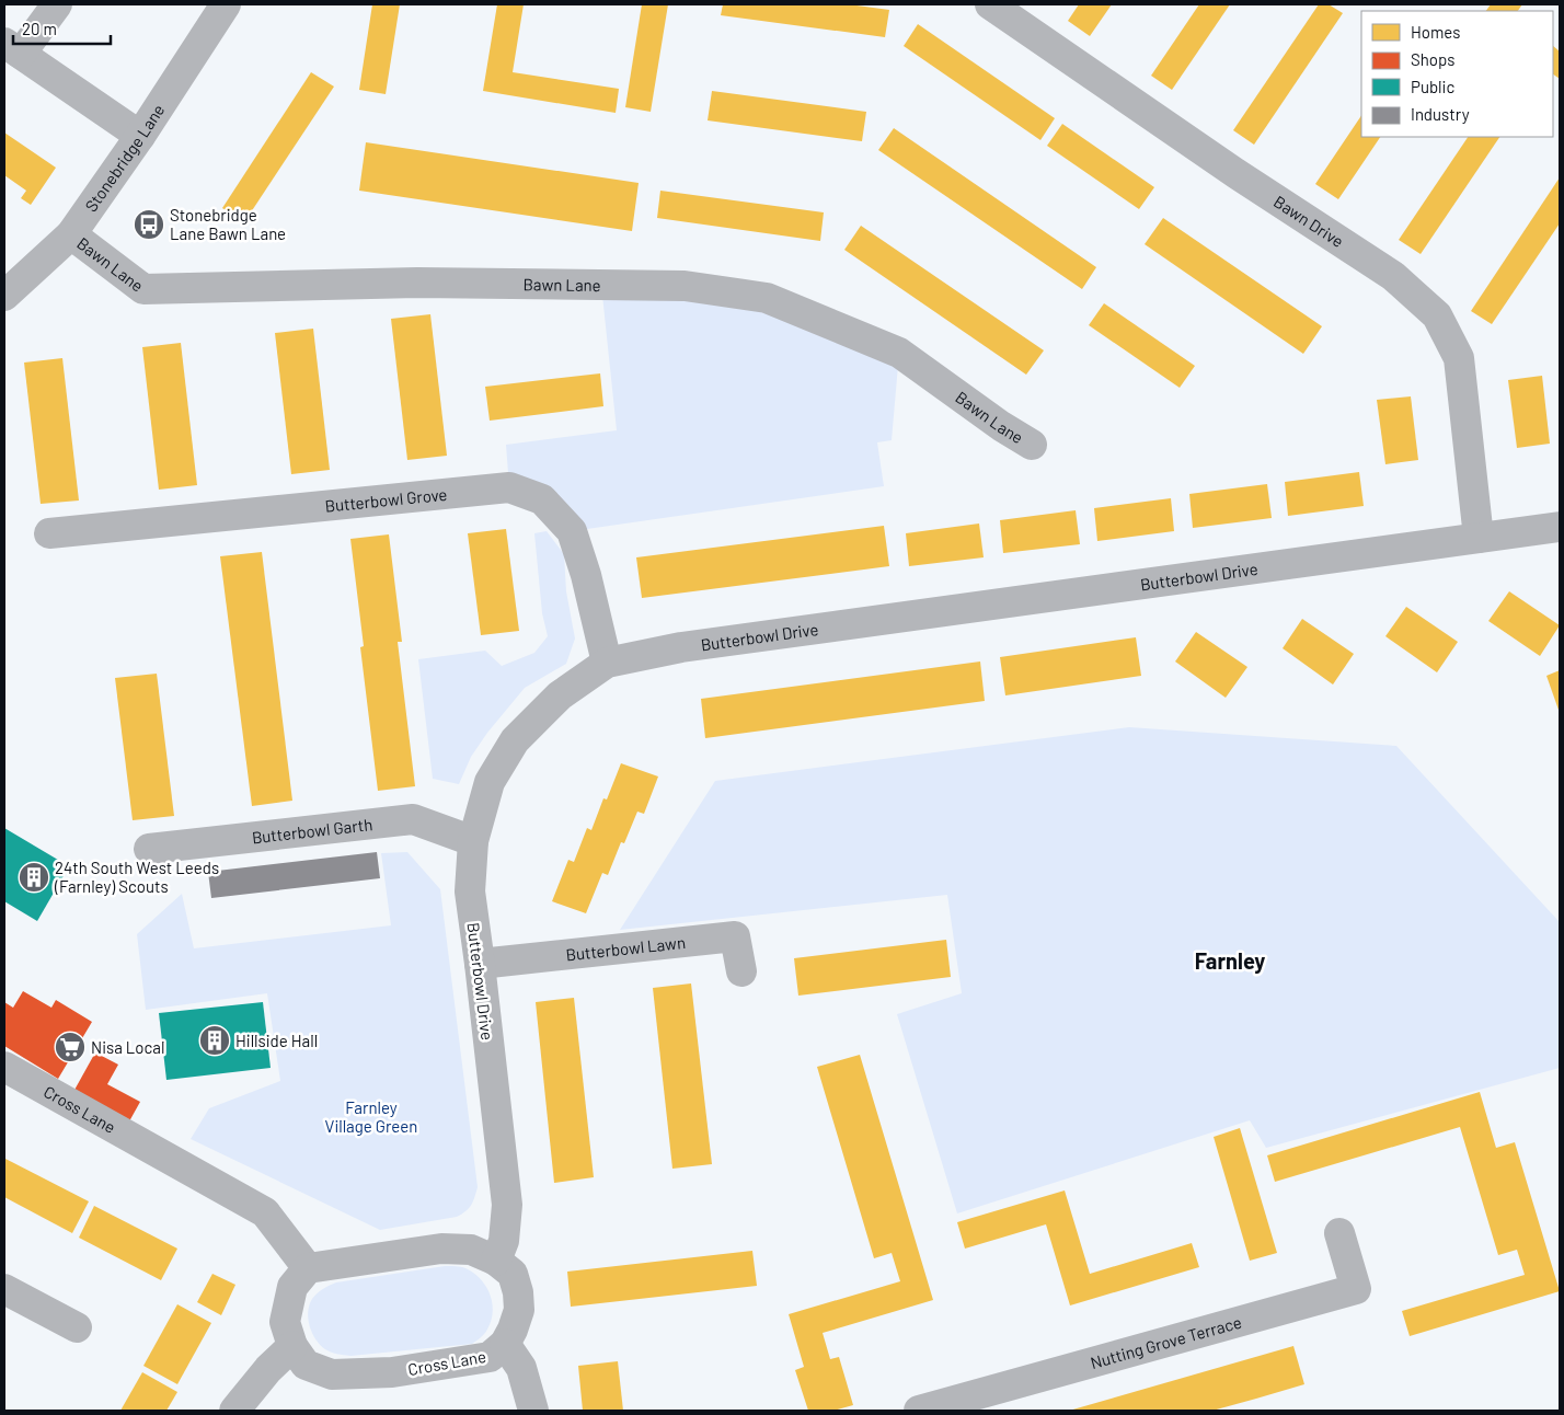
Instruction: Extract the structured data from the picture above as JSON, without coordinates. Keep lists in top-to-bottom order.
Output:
{
  "streets": {
    "street": [
      "Stonebridge Lane",
      "Bawn Drive",
      "Bawn Lane",
      "Butterbowl Grove",
      "Butterbowl Drive",
      "Butterbowl Garth",
      "Butterbowl Lawn",
      "Cross Lane",
      "Nutting Grove Terrace"
    ]
  },
  "crossings": [
    ["Stonebridge Lane", "Bawn Lane"],
    ["Bawn Drive", "Butterbowl Drive"],
    ["Butterbowl Grove", "Butterbowl Drive"],
    ["Butterbowl Drive", "Butterbowl Garth"],
    ["Butterbowl Drive", "Butterbowl Lawn"],
    ["Butterbowl Drive", "Cross Lane"]
  ],
  "districts": ["Farnley"],
  "parks": ["Farnley Village Green"],
  "places": {
    "bus stop": ["Stonebridge Lane Bawn Lane"],
    "building": ["24th South West Leeds (Farnley) Scouts", "Hillside Hall"],
    "supermarket": ["Nisa Local"]
  },
  "legend": [
    "Homes",
    "Shops",
    "Public",
    "Industry"
  ],
  "scale_bar": "20 m"
}
